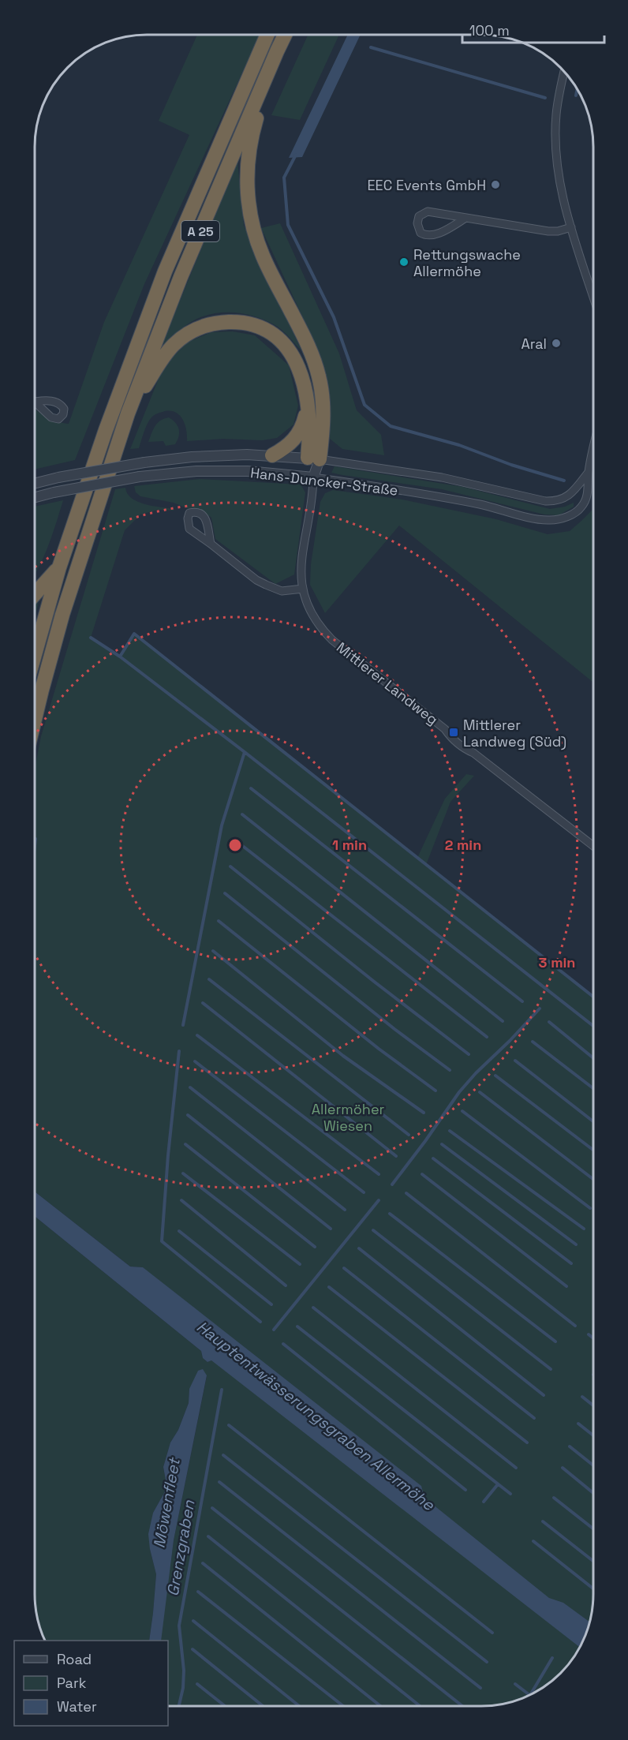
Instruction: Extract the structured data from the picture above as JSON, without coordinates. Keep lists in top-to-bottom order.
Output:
{
  "streets": {
    "highway": ["A 25"],
    "street": ["Hans-Duncker-Straße", "Mittlerer Landweg"]
  },
  "crossings": [
    ["Hans-Duncker-Straße", "Mittlerer Landweg"]
  ],
  "water": ["Hauptentwässerungsgraben Allermöhe", "Möwenfleet", "Grenzgraben"],
  "parks": ["Allermöher Wiesen"],
  "places": {
    "other": ["EEC Events GmbH", "Rettungswache Allermöhe", "Aral"],
    "transit": ["Mittlerer Landweg (Süd)"]
  },
  "legend": ["Road", "Park", "Water"],
  "scale_bar": "100 m",
  "rings": ["1 min", "2 min", "3 min"]
}
